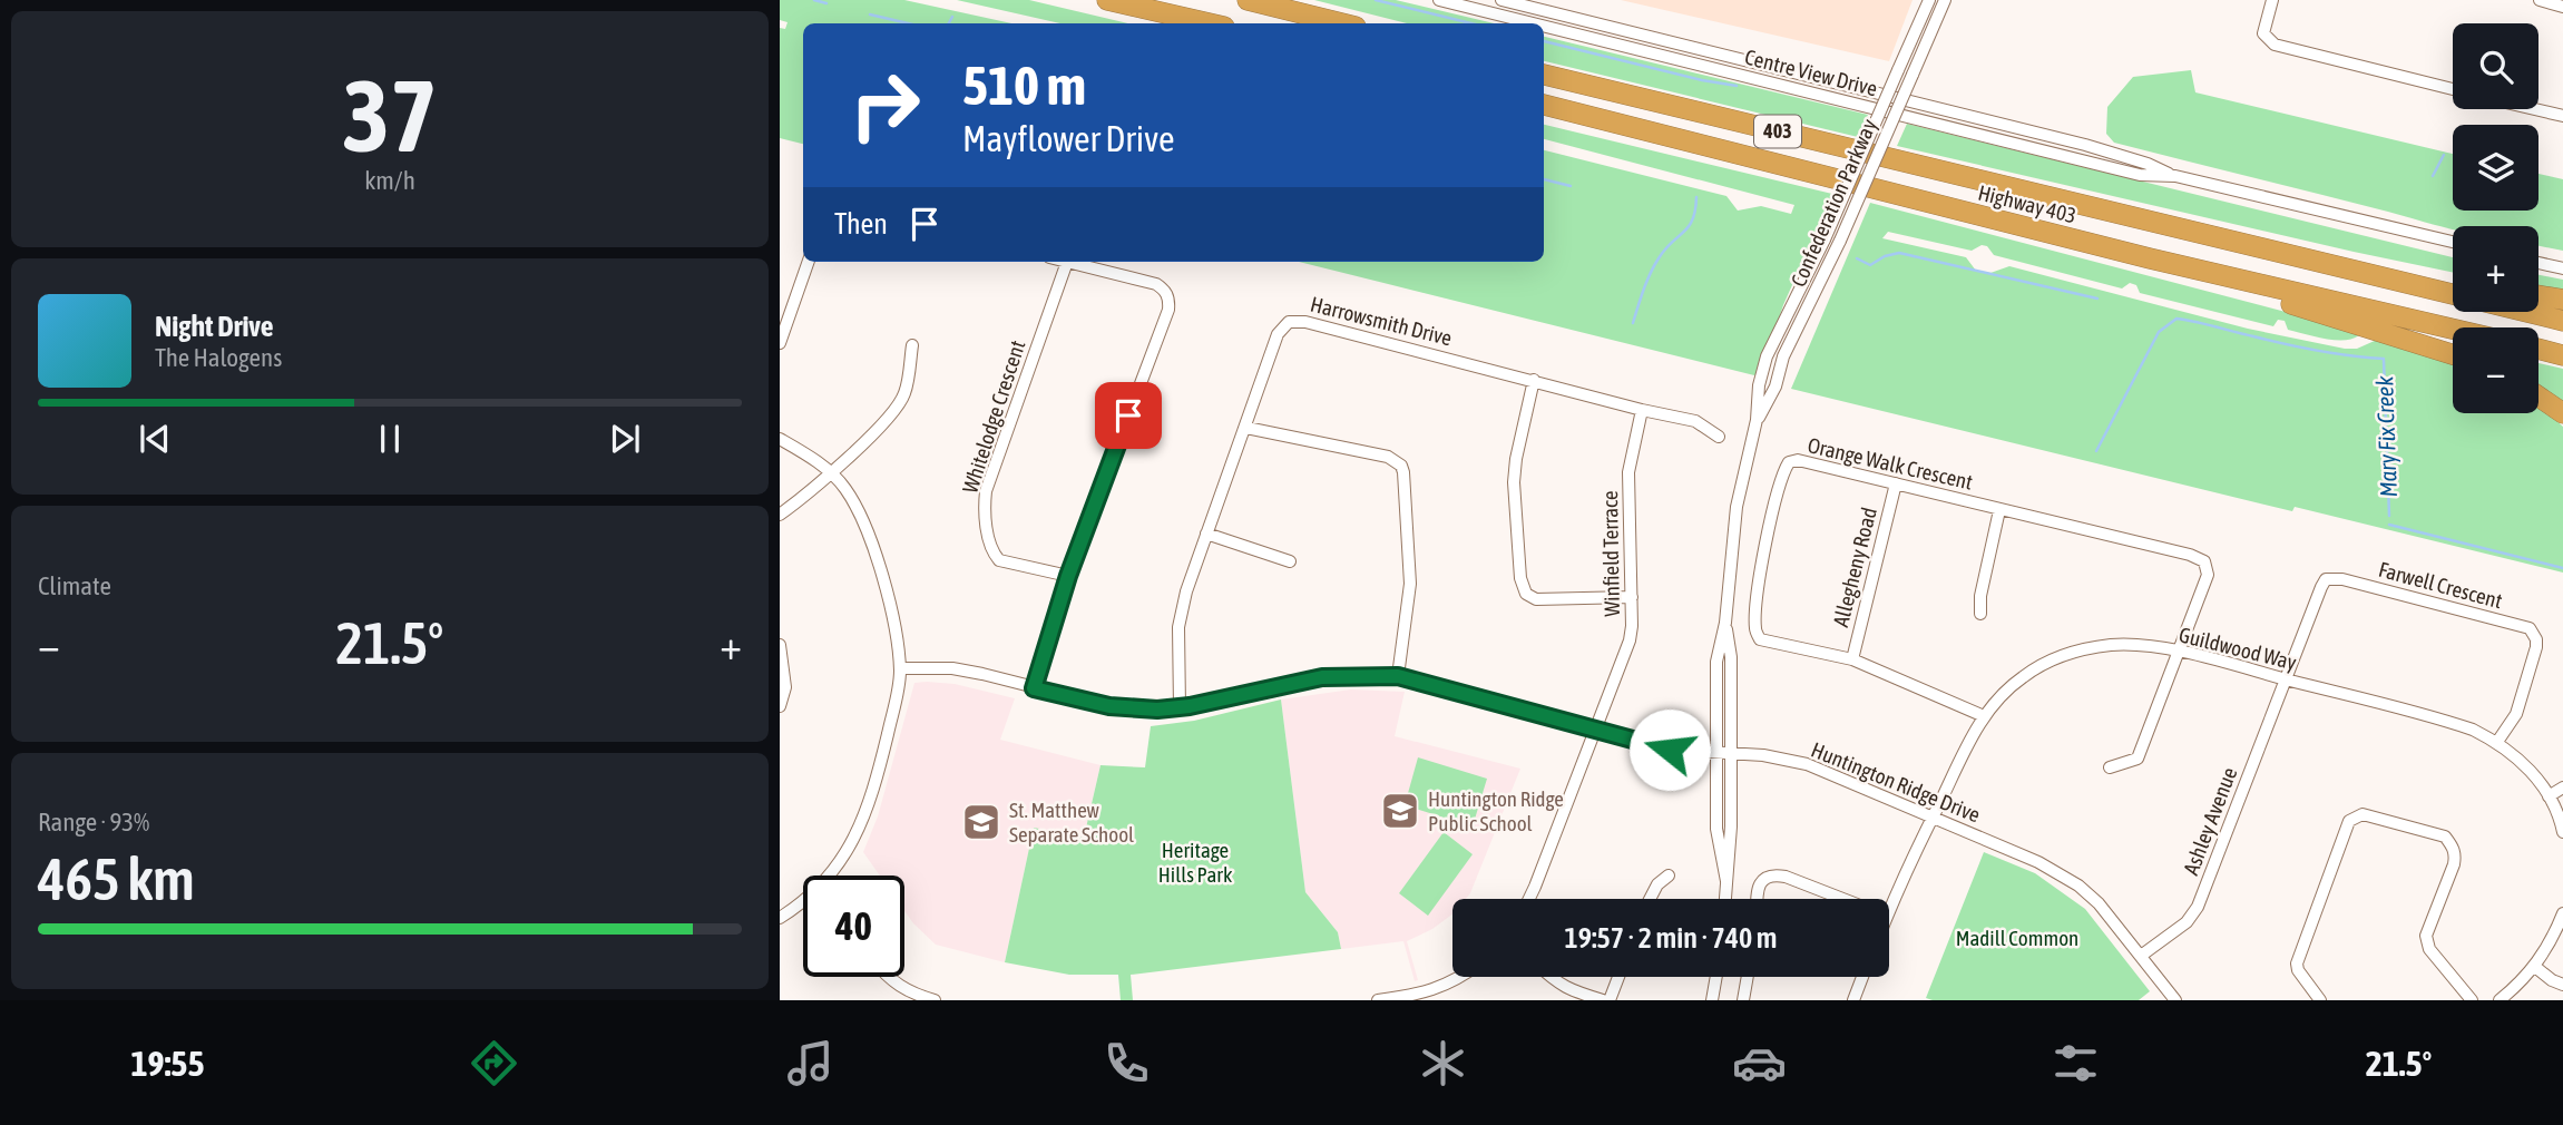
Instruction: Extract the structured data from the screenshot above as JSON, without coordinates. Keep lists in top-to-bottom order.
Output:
{
  "streets": {
    "highway": ["403", "Highway 403"],
    "street": [
      "Centre View Drive",
      "Confederation Parkway",
      "Harrowsmith Drive",
      "Whitelodge Crescent",
      "Orange Walk Crescent",
      "Winfield Terrace",
      "Allegheny Road",
      "Farwell Crescent",
      "Guildwood Way",
      "Huntington Ridge Drive",
      "Ashley Avenue"
    ]
  },
  "crossings": [
    ["Confederation Parkway", "Huntington Ridge Drive"],
    ["Harrowsmith Drive", "Winfield Terrace"],
    ["Harrowsmith Drive", "Huntington Ridge Drive"],
    ["Orange Walk Crescent", "Allegheny Road"],
    ["Orange Walk Crescent", "Guildwood Way"],
    ["Winfield Terrace", "Huntington Ridge Drive"],
    ["Farwell Crescent", "Guildwood Way"],
    ["Farwell Crescent", "Ashley Avenue"],
    ["Guildwood Way", "Huntington Ridge Drive"],
    ["Guildwood Way", "Ashley Avenue"],
    ["Huntington Ridge Drive", "Ashley Avenue"]
  ],
  "water": ["Mary Fix Creek"],
  "parks": ["Heritage Hills Park", "Madill Common"],
  "places": {
    "school or university": ["Huntington Ridge Public School", "St. Matthew Separate School"]
  },
  "page": {
    "tile": [
      ["37", "km/h"],
      "Climate",
      ["Range · 93%", "465 km"]
    ],
    "map_buttons": ["+", "−"],
    "turn": ["510 m", "Mayflower Drive"],
    "then": "Then",
    "song": ["Night Drive", "The Halogens"],
    "heat": ["−", "21.5°", "+"],
    "limit": "40",
    "trip": "19:57 · 2 min · 740 m",
    "tabs": ["19:55", "21.5°"]
  }
}
